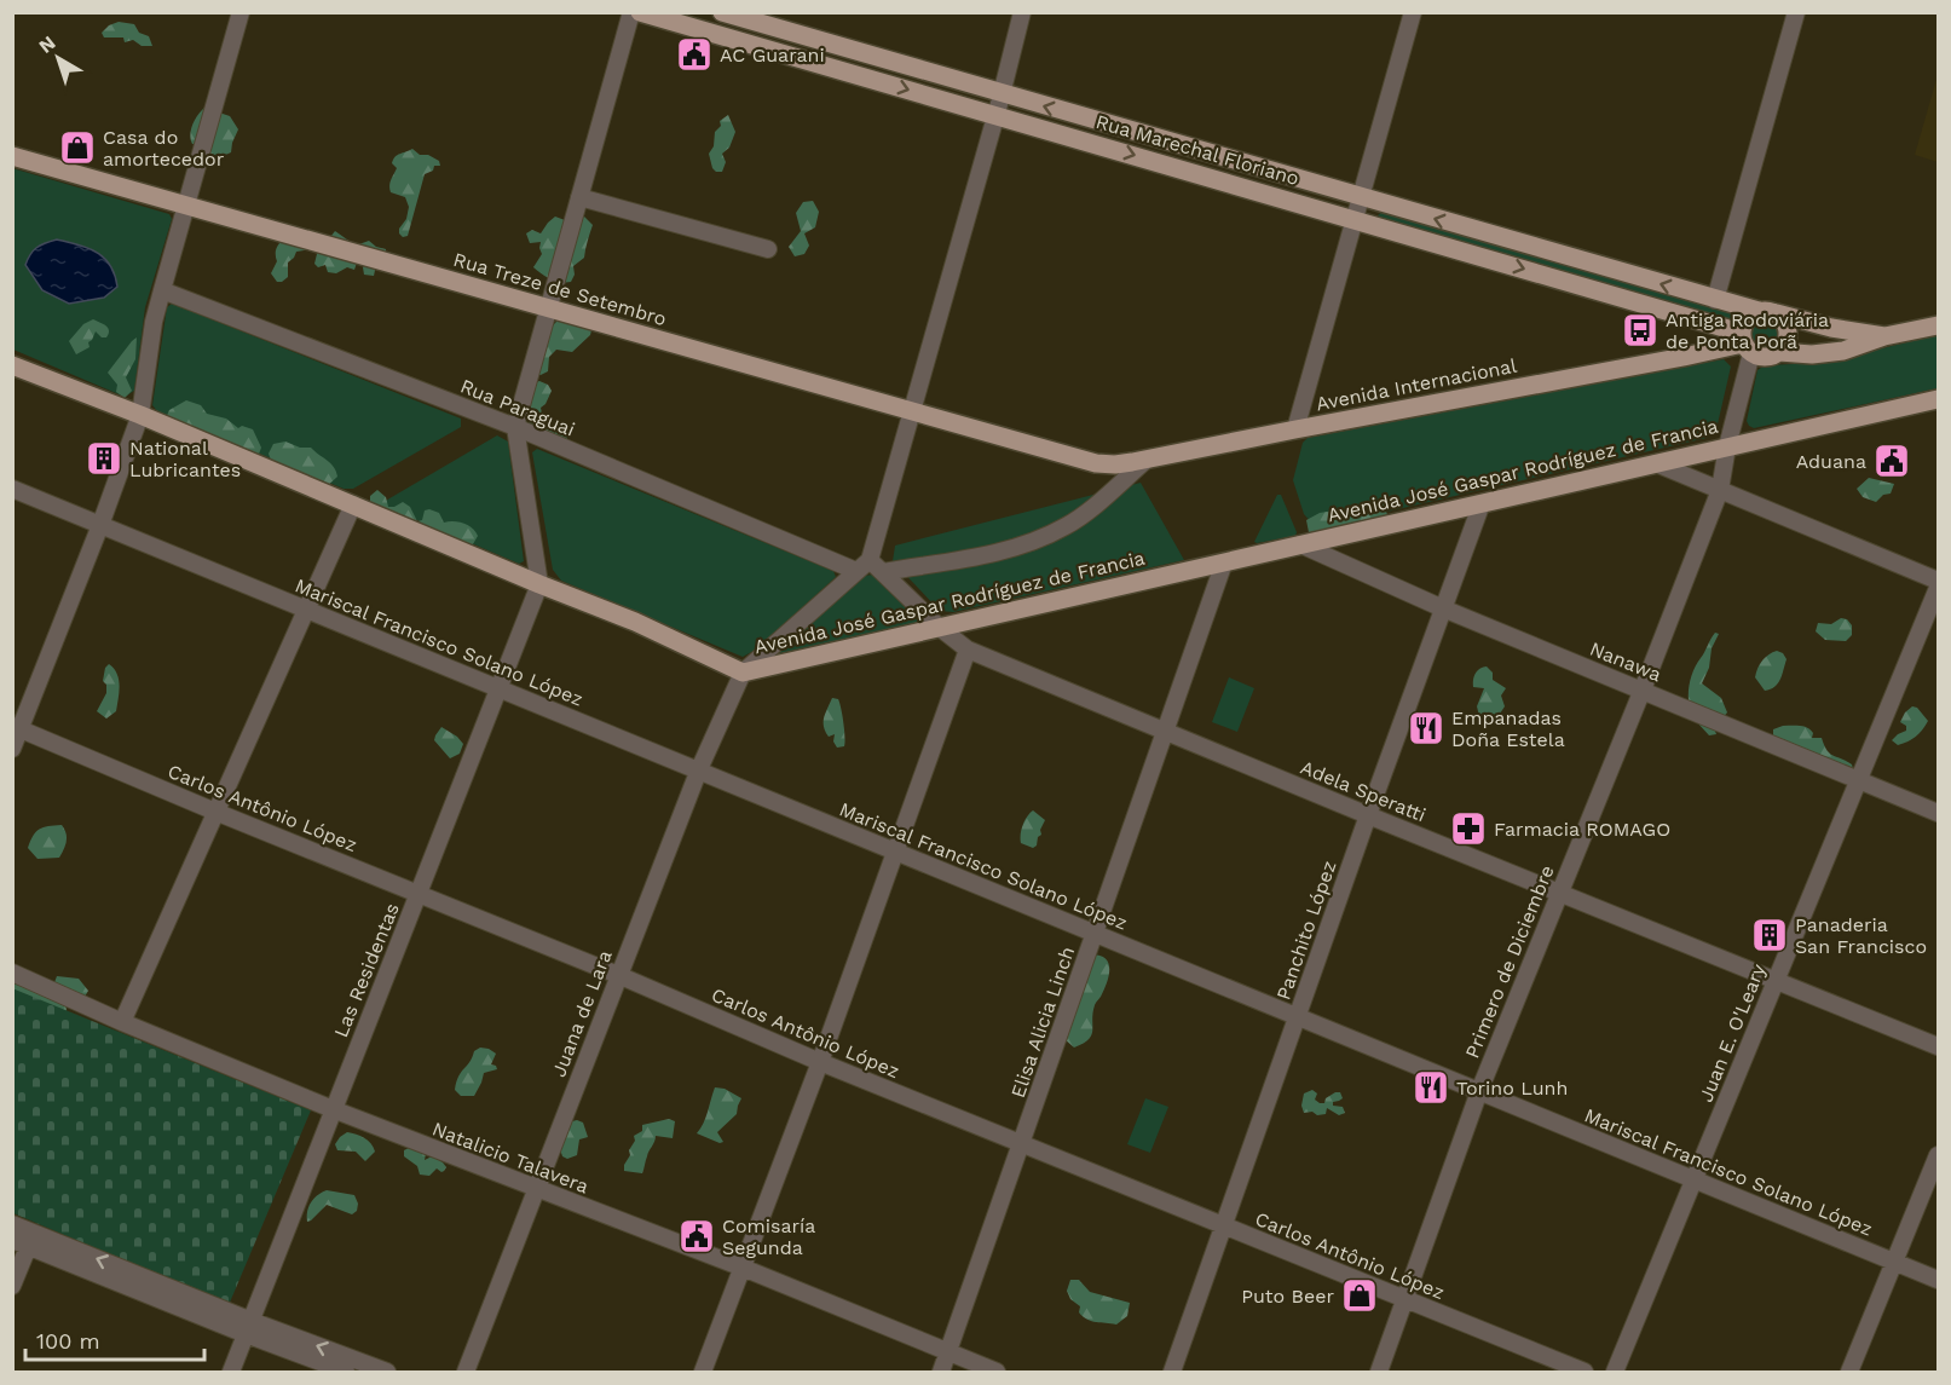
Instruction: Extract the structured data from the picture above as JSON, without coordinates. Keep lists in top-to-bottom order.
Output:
{
  "streets": {
    "main road": [
      "Rua Marechal Floriano",
      "Rua Treze de Setembro",
      "Avenida Internacional",
      "Avenida José Gaspar Rodríguez de Francia"
    ],
    "street": [
      "Rua Paraguai",
      "Mariscal Francisco Solano López",
      "Nanawa",
      "Adela Speratti",
      "Carlos Antônio López",
      "Panchito López",
      "Primero de Diciembre",
      "Las Residentas",
      "Juana de Lara",
      "Elisa Alicia Linch",
      "Juan E. O'Leary",
      "Natalicio Talavera"
    ]
  },
  "crossings": [
    ["Rua Marechal Floriano", "Avenida Internacional"],
    ["Rua Marechal Floriano", "Primero de Diciembre"],
    ["Rua Treze de Setembro", "Avenida Internacional"],
    ["Avenida Internacional", "Primero de Diciembre"],
    ["Rua Paraguai", "Adela Speratti"],
    ["Avenida José Gaspar Rodríguez de Francia", "Nanawa"],
    ["Avenida José Gaspar Rodríguez de Francia", "Adela Speratti"],
    ["Avenida José Gaspar Rodríguez de Francia", "Panchito López"],
    ["Avenida José Gaspar Rodríguez de Francia", "Primero de Diciembre"],
    ["Avenida José Gaspar Rodríguez de Francia", "Las Residentas"],
    ["Avenida José Gaspar Rodríguez de Francia", "Juana de Lara"],
    ["Avenida José Gaspar Rodríguez de Francia", "Elisa Alicia Linch"],
    ["Mariscal Francisco Solano López", "Panchito López"],
    ["Mariscal Francisco Solano López", "Primero de Diciembre"],
    ["Mariscal Francisco Solano López", "Las Residentas"],
    ["Mariscal Francisco Solano López", "Juana de Lara"],
    ["Mariscal Francisco Solano López", "Elisa Alicia Linch"],
    ["Mariscal Francisco Solano López", "Juan E. O'Leary"],
    ["Nanawa", "Panchito López"],
    ["Nanawa", "Primero de Diciembre"],
    ["Nanawa", "Juan E. O'Leary"],
    ["Adela Speratti", "Panchito López"],
    ["Adela Speratti", "Primero de Diciembre"],
    ["Adela Speratti", "Elisa Alicia Linch"],
    ["Adela Speratti", "Juan E. O'Leary"],
    ["Carlos Antônio López", "Panchito López"],
    ["Carlos Antônio López", "Primero de Diciembre"],
    ["Carlos Antônio López", "Las Residentas"],
    ["Carlos Antônio López", "Juana de Lara"],
    ["Carlos Antônio López", "Elisa Alicia Linch"],
    ["Las Residentas", "Natalicio Talavera"],
    ["Juana de Lara", "Natalicio Talavera"],
    ["Elisa Alicia Linch", "Natalicio Talavera"]
  ],
  "places": {
    "public building": ["AC Guarani", "Aduana", "Comisaría Segunda"],
    "shop": ["Casa do amortecedor", "Puto Beer"],
    "bus stop": ["Antiga Rodoviária de Ponta Porã"],
    "building": ["National Lubricantes", "Panaderia San Francisco"],
    "restaurant": ["Empanadas Doña Estela", "Torino Lunh"],
    "pharmacy": ["Farmacia ROMAGO"]
  },
  "scale_bar": "100 m",
  "north": "top left"
}
